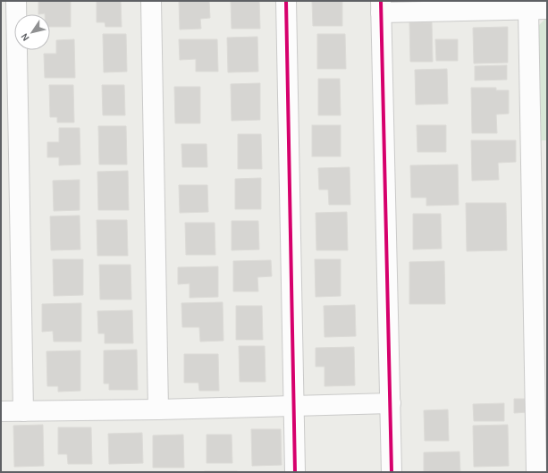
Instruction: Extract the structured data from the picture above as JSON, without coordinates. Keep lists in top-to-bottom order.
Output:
{
  "north": "bottom left"
}
